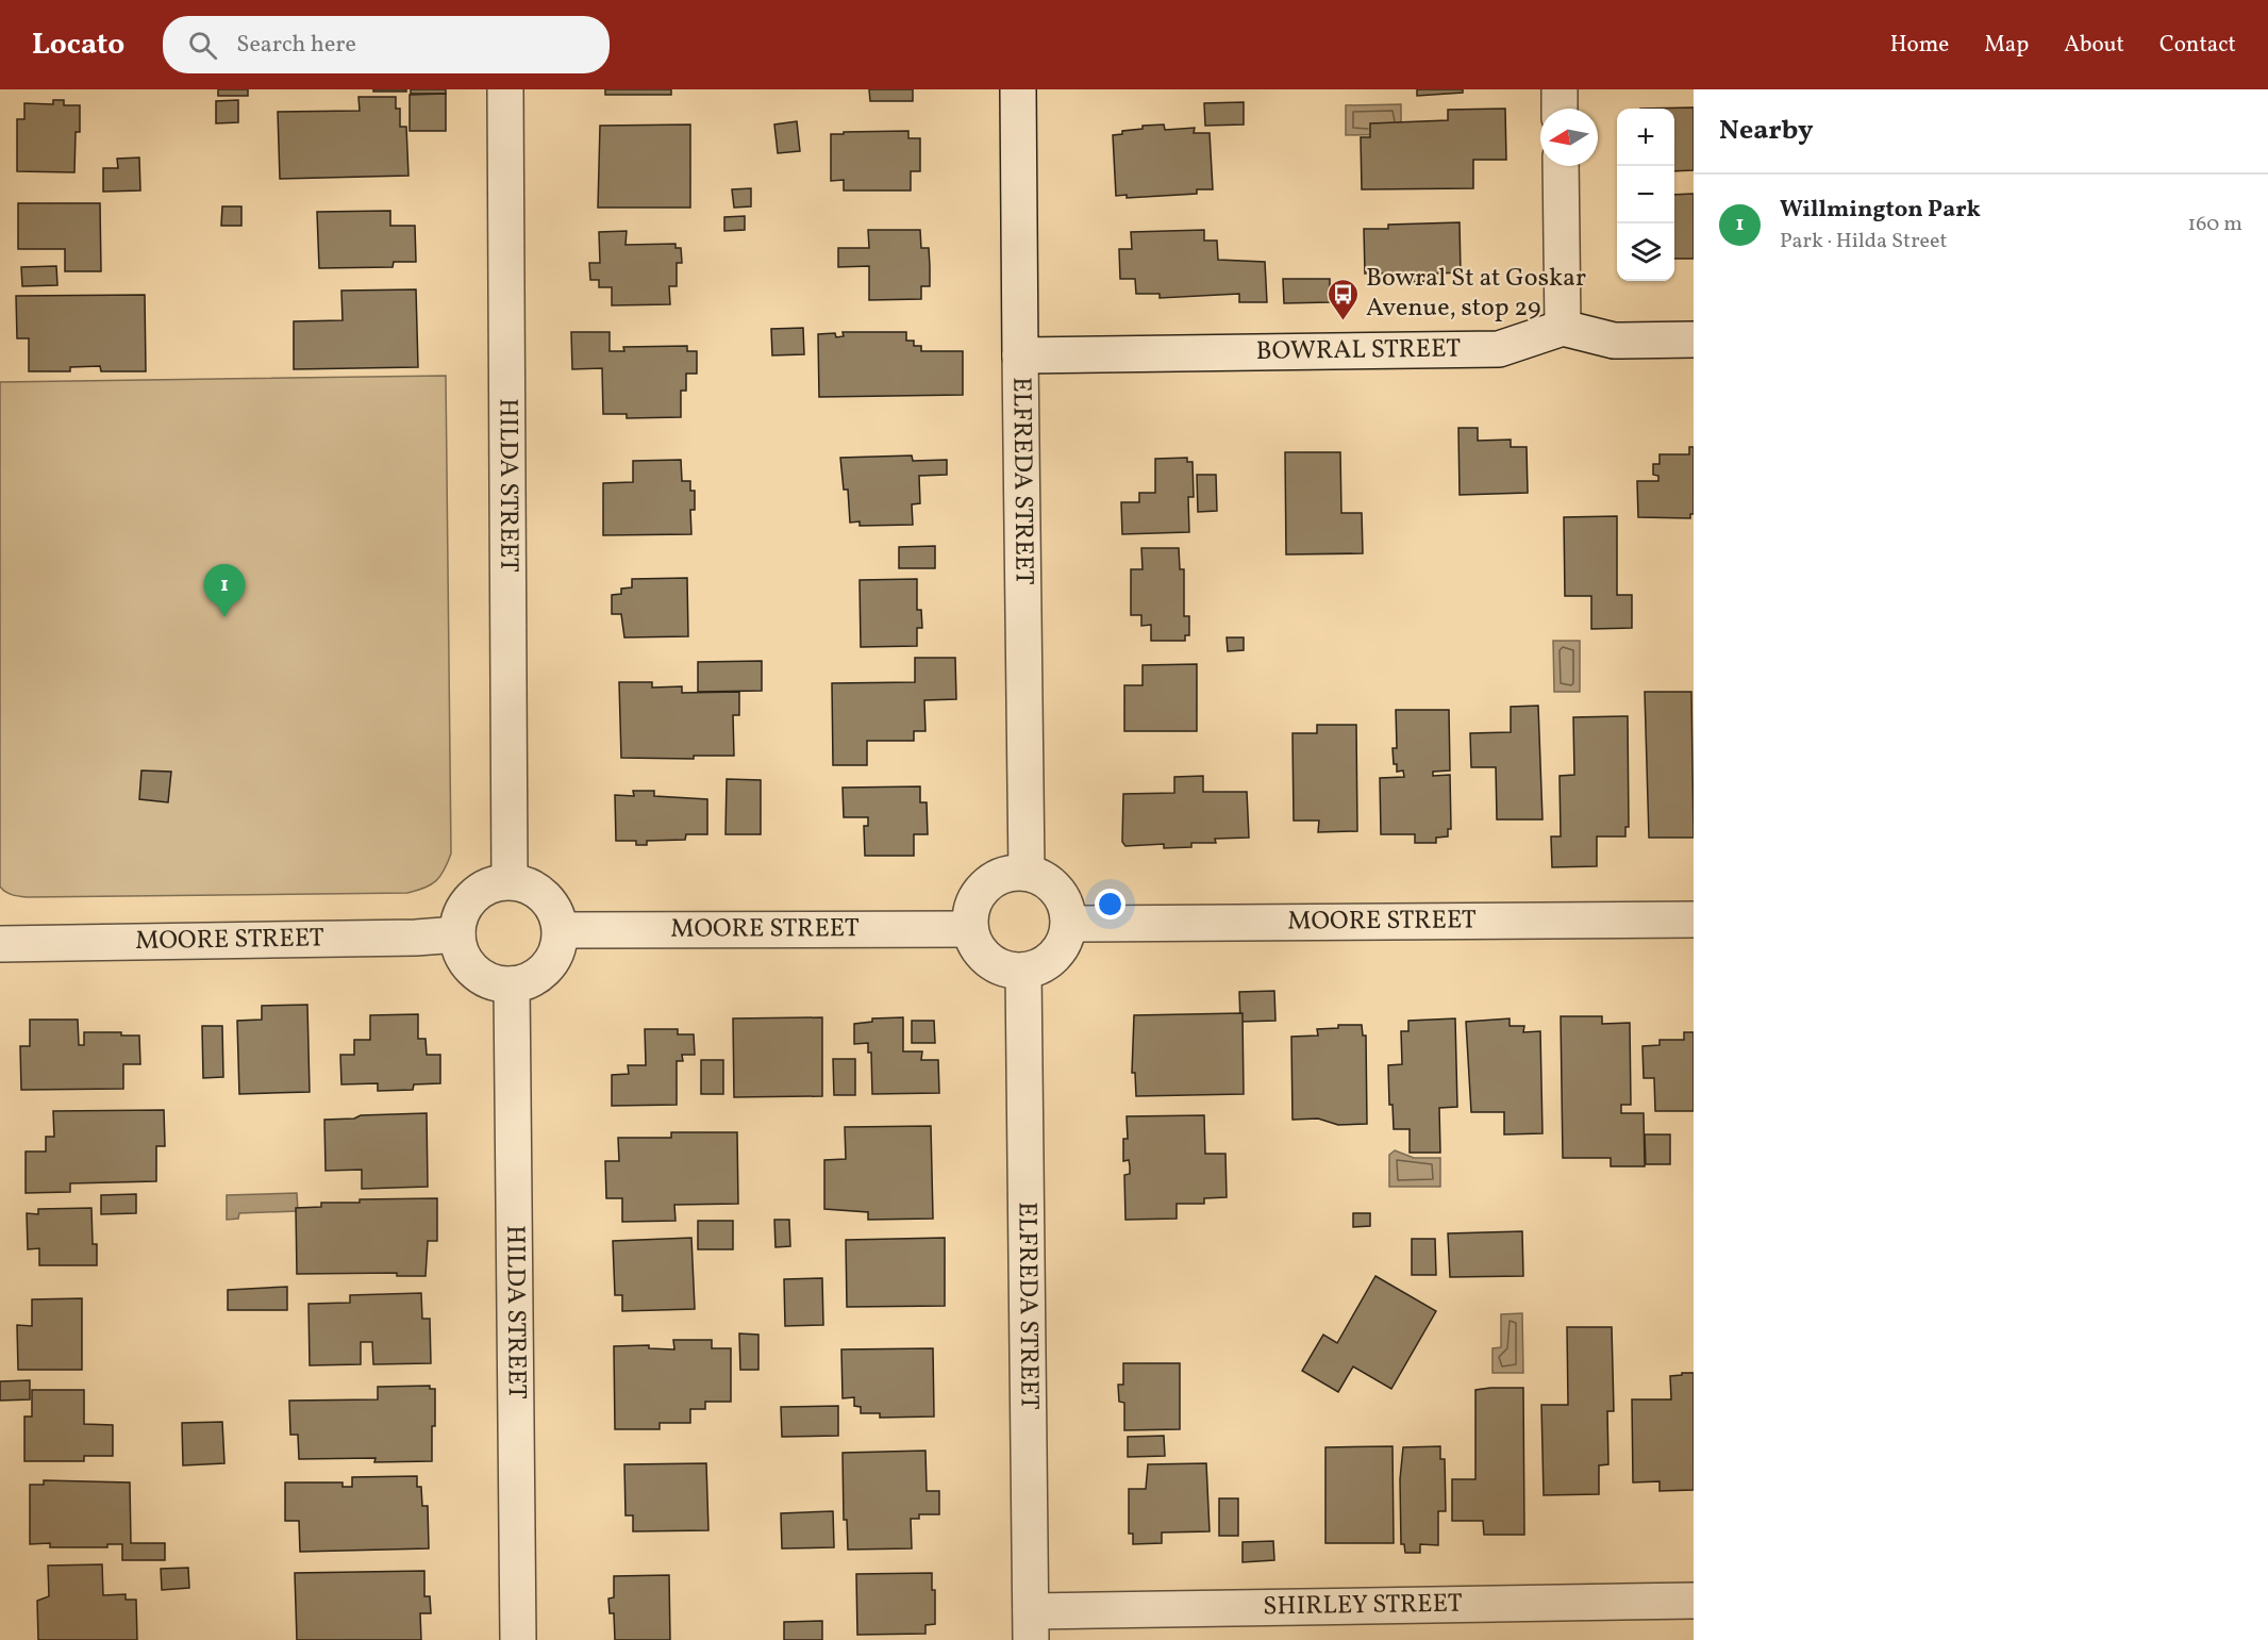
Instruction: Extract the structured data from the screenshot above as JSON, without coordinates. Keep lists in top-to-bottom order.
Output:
{
  "streets": {
    "street": [
      "BOWRAL STREET",
      "ELFREDA STREET",
      "HILDA STREET",
      "MOORE STREET",
      "SHIRLEY STREET"
    ]
  },
  "crossings": [
    ["BOWRAL STREET", "ELFREDA STREET"],
    ["ELFREDA STREET", "MOORE STREET"],
    ["ELFREDA STREET", "SHIRLEY STREET"],
    ["HILDA STREET", "MOORE STREET"]
  ],
  "places": {
    "bus stop": ["Bowral St at Goskar Avenue, stop 29"]
  },
  "north": "left",
  "page": {
    "header": "Locato",
    "search": "Search here",
    "nav": [
      "Home",
      "Map",
      "About",
      "Contact"
    ],
    "heading": "Nearby",
    "map_buttons": ["+", "−"],
    "list": [
      {
        "mark": "1",
        "name": "Willmington Park",
        "note": "Park · Hilda Street",
        "value": "160 m"
      }
    ],
    "pins": "1"
  }
}
